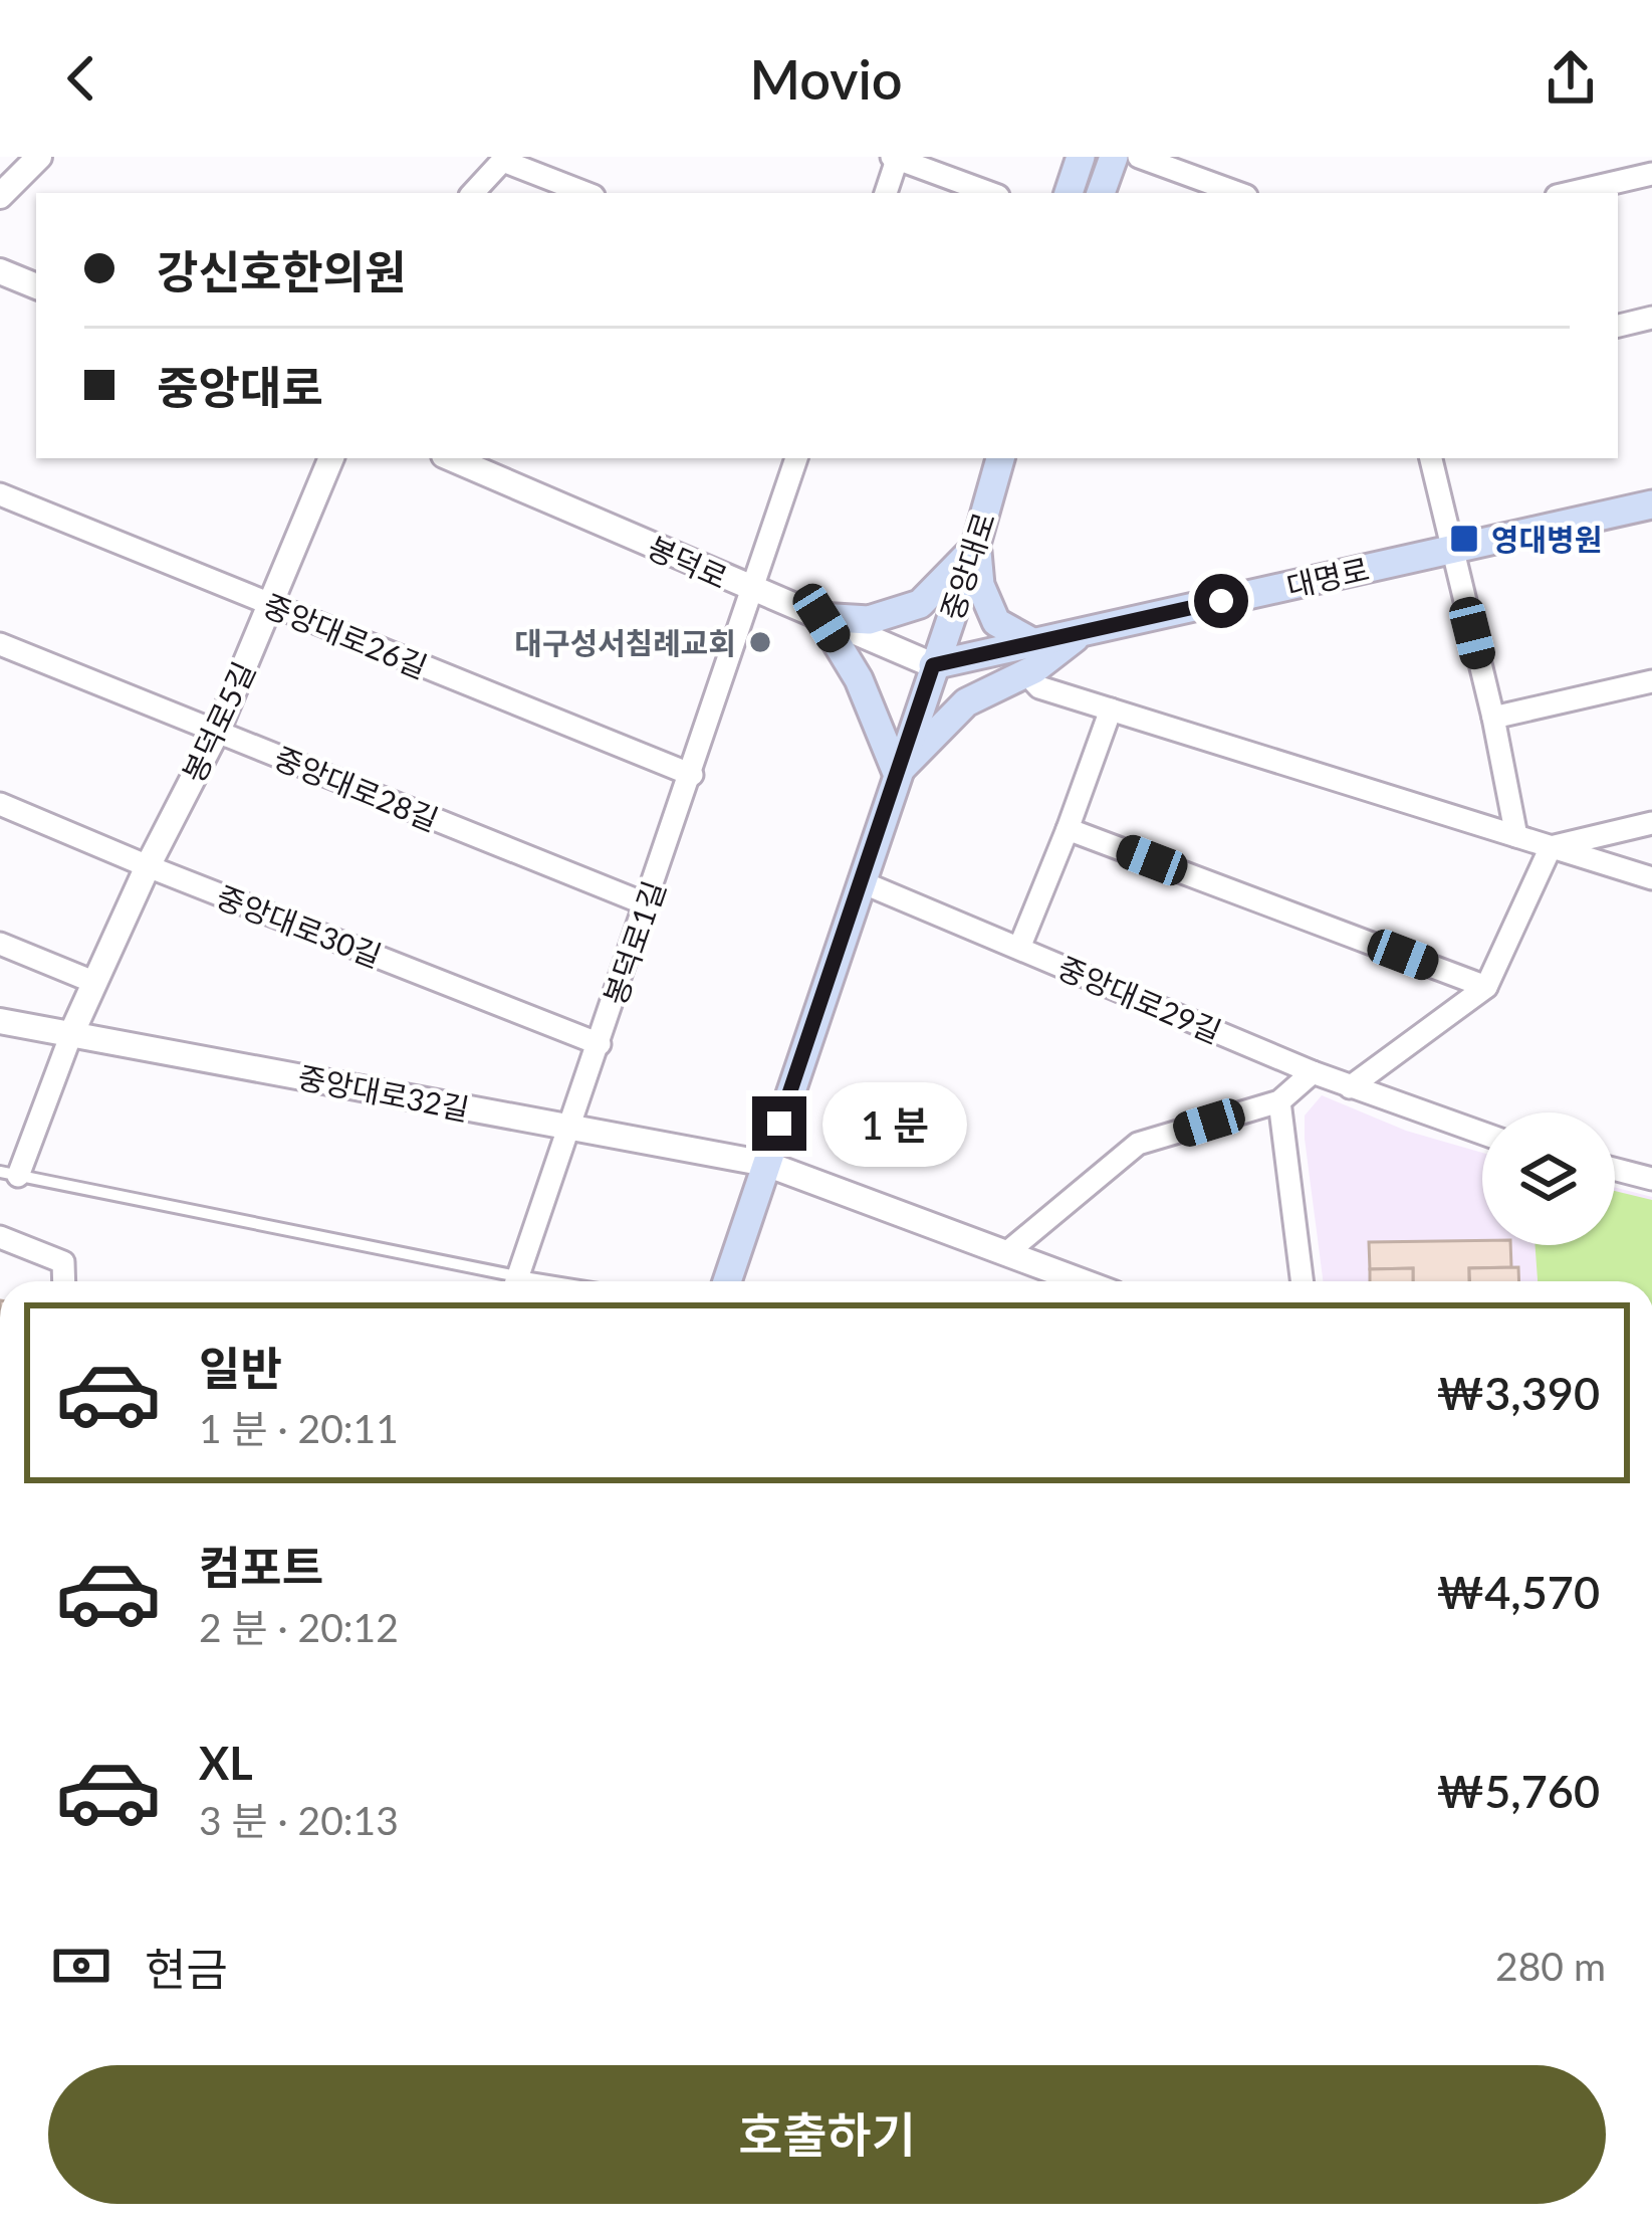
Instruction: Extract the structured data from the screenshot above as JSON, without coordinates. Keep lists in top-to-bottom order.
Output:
{
  "streets": {
    "main road": ["중앙대로", "대명로"],
    "street": [
      "봉덕로",
      "중앙대로26길",
      "봉덕로5길",
      "중앙대로28길",
      "중앙대로30길",
      "봉덕로1길",
      "중앙대로29길",
      "중앙대로32길"
    ]
  },
  "crossings": [
    ["봉덕로", "중앙대로"],
    ["봉덕로", "대명로"],
    ["봉덕로", "봉덕로1길"],
    ["중앙대로", "대명로"],
    ["중앙대로", "중앙대로29길"],
    ["중앙대로", "중앙대로32길"],
    ["중앙대로26길", "봉덕로5길"],
    ["중앙대로26길", "봉덕로1길"],
    ["봉덕로5길", "중앙대로28길"],
    ["봉덕로5길", "중앙대로30길"],
    ["봉덕로5길", "중앙대로32길"],
    ["중앙대로28길", "봉덕로1길"],
    ["중앙대로30길", "봉덕로1길"],
    ["봉덕로1길", "중앙대로32길"]
  ],
  "places": {
    "transit": ["영대병원"],
    "other": ["대구성서침례교회"]
  },
  "page": {
    "header": "Movio",
    "banner": ["강신호한의원", "중앙대로"],
    "bubble": "1 분",
    "list": [
      {
        "name": "일반",
        "note": "1 분 · 20:11",
        "value": "₩3,390"
      },
      {
        "name": "컴포트",
        "note": "2 분 · 20:12",
        "value": "₩4,570"
      },
      {
        "name": "XL",
        "note": "3 분 · 20:13",
        "value": "₩5,760"
      }
    ],
    "pay": ["현금", "280 m"],
    "buttons": "호출하기"
  }
}
